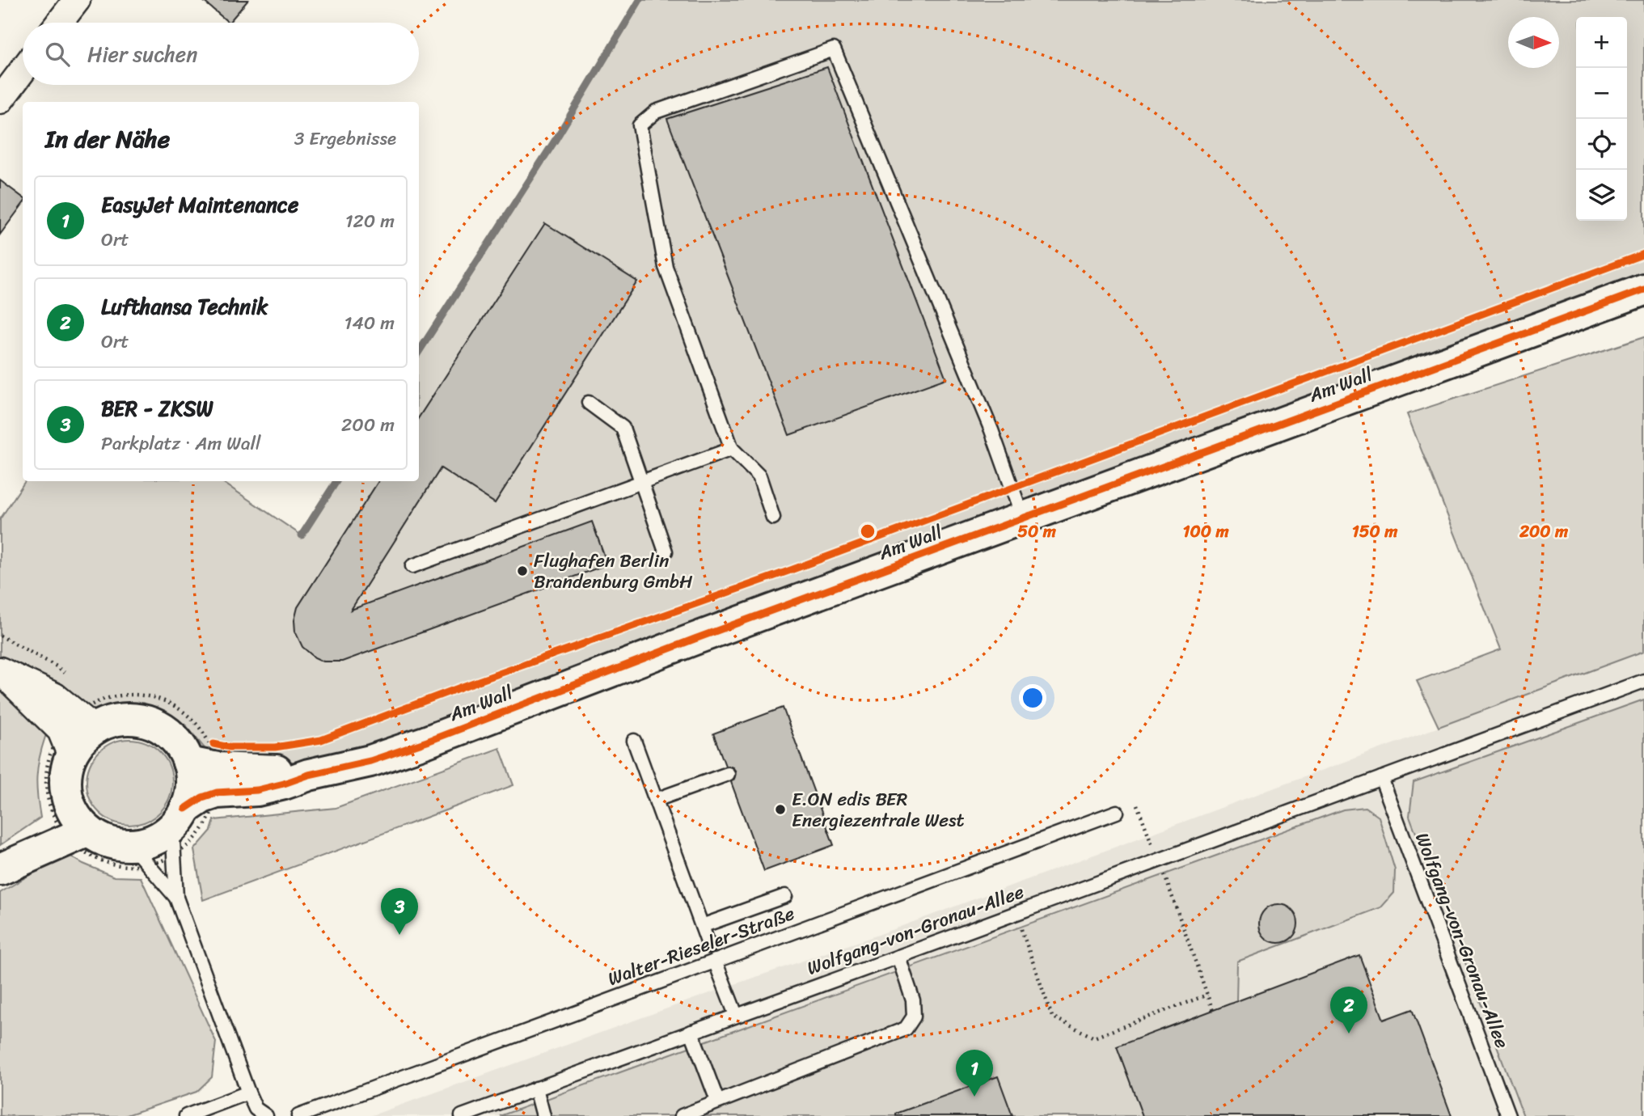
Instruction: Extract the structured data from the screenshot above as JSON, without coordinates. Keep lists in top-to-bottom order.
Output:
{
  "streets": {
    "street": ["Am Wall"],
    "lane": ["Wolfgang-von-Gronau-Allee", "Walter-Rieseler-Straße"]
  },
  "places": ["Flughafen Berlin Brandenburg GmbH", "E.ON edis BER Energiezentrale West"],
  "north": "right",
  "page": {
    "map_buttons": ["+", "−"],
    "search": "Hier suchen",
    "heading": ["In der Nähe", "3 Ergebnisse"],
    "list": [
      {
        "mark": "1",
        "name": "EasyJet Maintenance",
        "note": "Ort",
        "value": "120 m"
      },
      {
        "mark": "2",
        "name": "Lufthansa Technik",
        "note": "Ort",
        "value": "140 m"
      },
      {
        "mark": "3",
        "name": "BER - ZKSW",
        "note": "Parkplatz · Am Wall",
        "value": "200 m"
      }
    ],
    "pins": ["3", "2", "1"]
  },
  "rings": [
    "50 m",
    "100 m",
    "150 m",
    "200 m"
  ]
}
